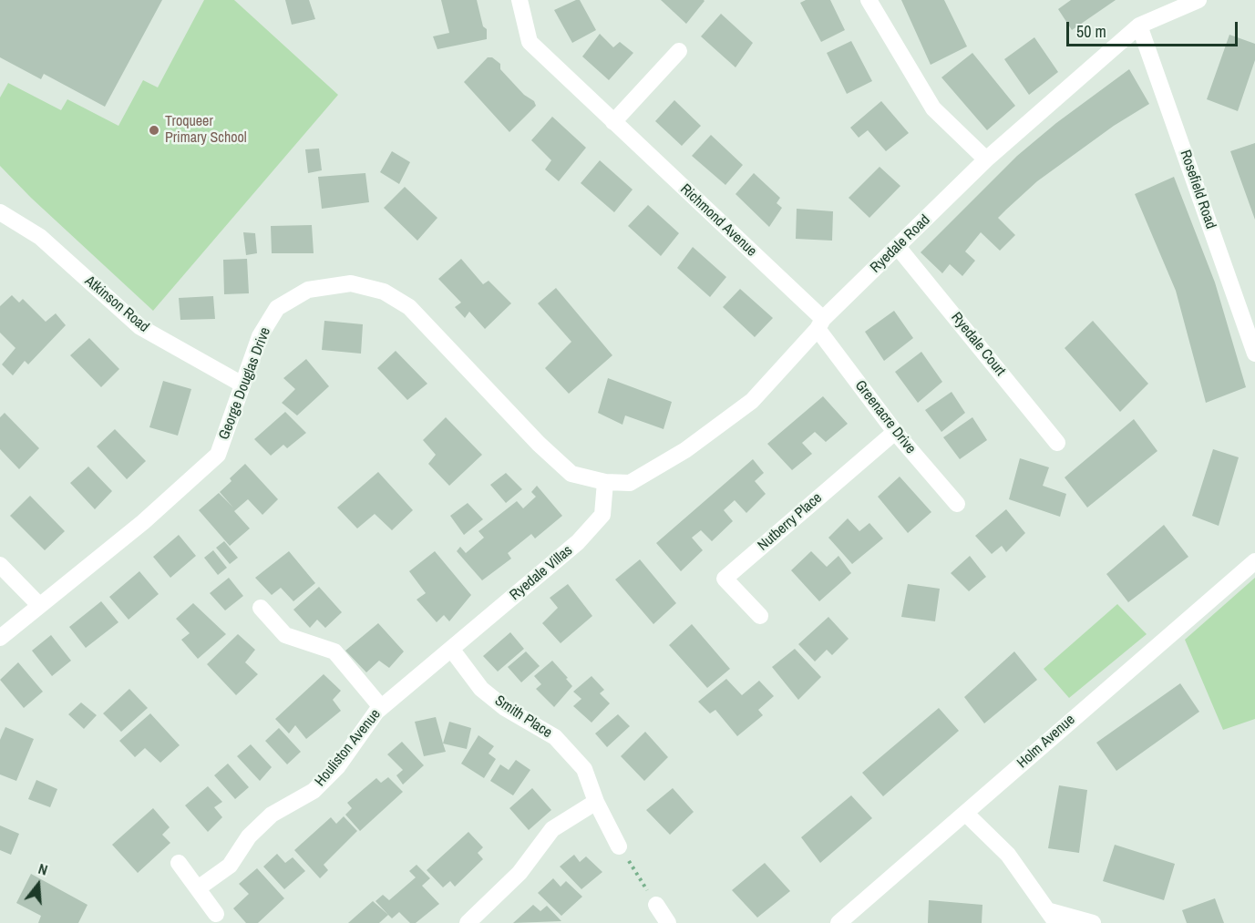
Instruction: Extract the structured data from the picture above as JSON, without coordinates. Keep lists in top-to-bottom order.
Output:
{
  "streets": {
    "street": [
      "Rosefield Road",
      "Richmond Avenue",
      "Ryedale Road",
      "Atkinson Road",
      "Ryedale Court",
      "George Douglas Drive",
      "Greenacre Drive",
      "Nutberry Place",
      "Ryedale Villas",
      "Smith Place",
      "Holm Avenue",
      "Houliston Avenue"
    ]
  },
  "crossings": [
    ["Rosefield Road", "Ryedale Road"],
    ["Richmond Avenue", "Ryedale Road"],
    ["Richmond Avenue", "Greenacre Drive"],
    ["Ryedale Road", "Ryedale Court"],
    ["Ryedale Road", "George Douglas Drive"],
    ["Ryedale Road", "Greenacre Drive"],
    ["Ryedale Road", "Ryedale Villas"],
    ["Atkinson Road", "George Douglas Drive"],
    ["George Douglas Drive", "Ryedale Villas"],
    ["Greenacre Drive", "Nutberry Place"],
    ["Ryedale Villas", "Smith Place"],
    ["Ryedale Villas", "Houliston Avenue"],
    ["Smith Place", "Houliston Avenue"]
  ],
  "places": ["Troqueer Primary School"],
  "scale_bar": "50 m",
  "north": "top"
}
